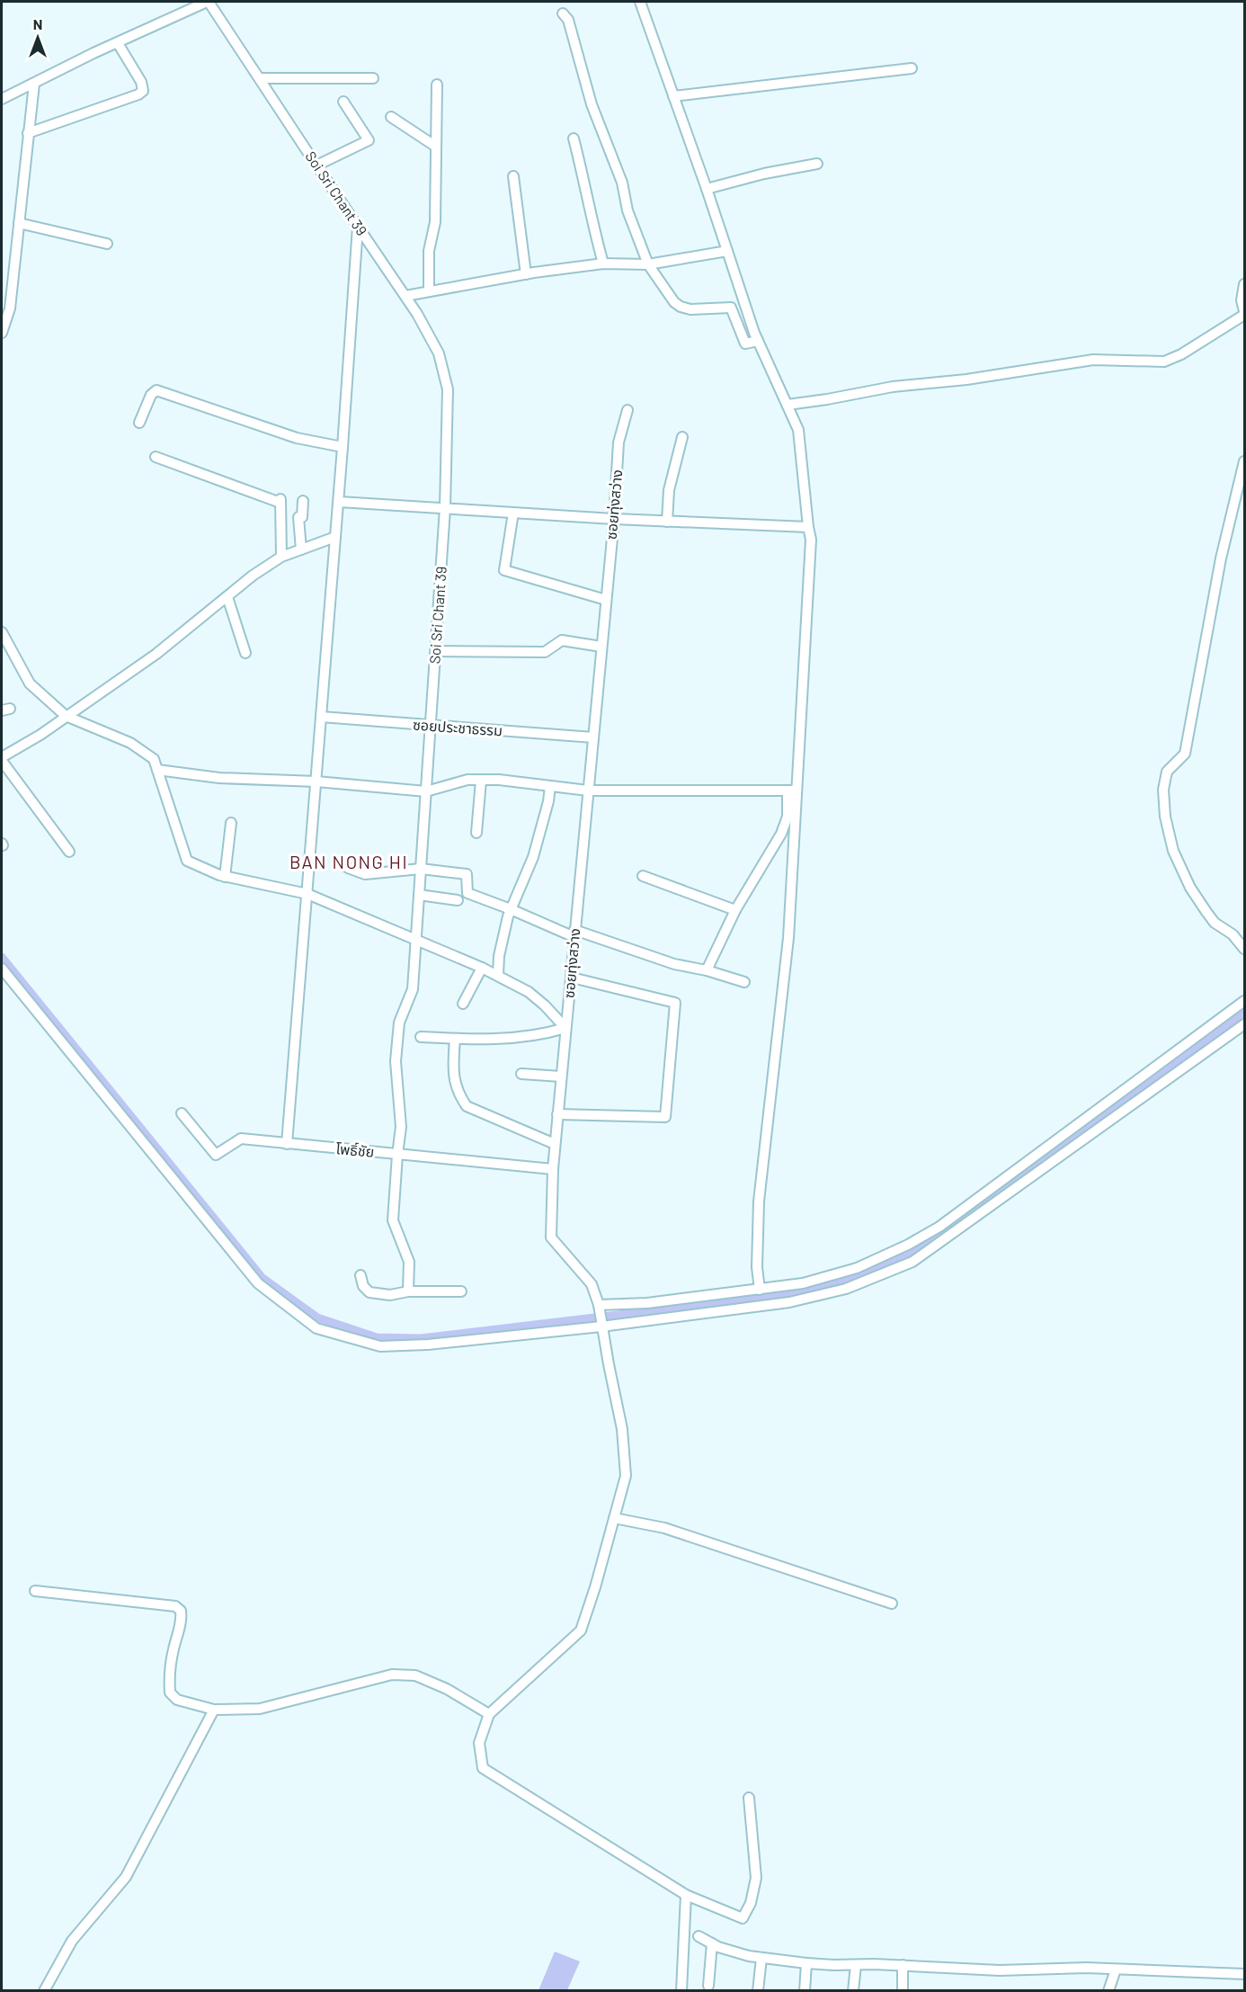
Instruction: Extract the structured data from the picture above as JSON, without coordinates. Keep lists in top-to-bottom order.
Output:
{
  "streets": {
    "street": [
      "Soi Sri Chant 39",
      "ซอยทุ่งสว่าง",
      "ซอยประชาธรรม",
      "โพธิ์ชัย"
    ]
  },
  "crossings": [
    ["Soi Sri Chant 39", "ซอยประชาธรรม"],
    ["Soi Sri Chant 39", "โพธิ์ชัย"],
    ["ซอยทุ่งสว่าง", "ซอยประชาธรรม"],
    ["ซอยทุ่งสว่าง", "โพธิ์ชัย"]
  ],
  "districts": ["BAN NONG HI"],
  "north": "top"
}
